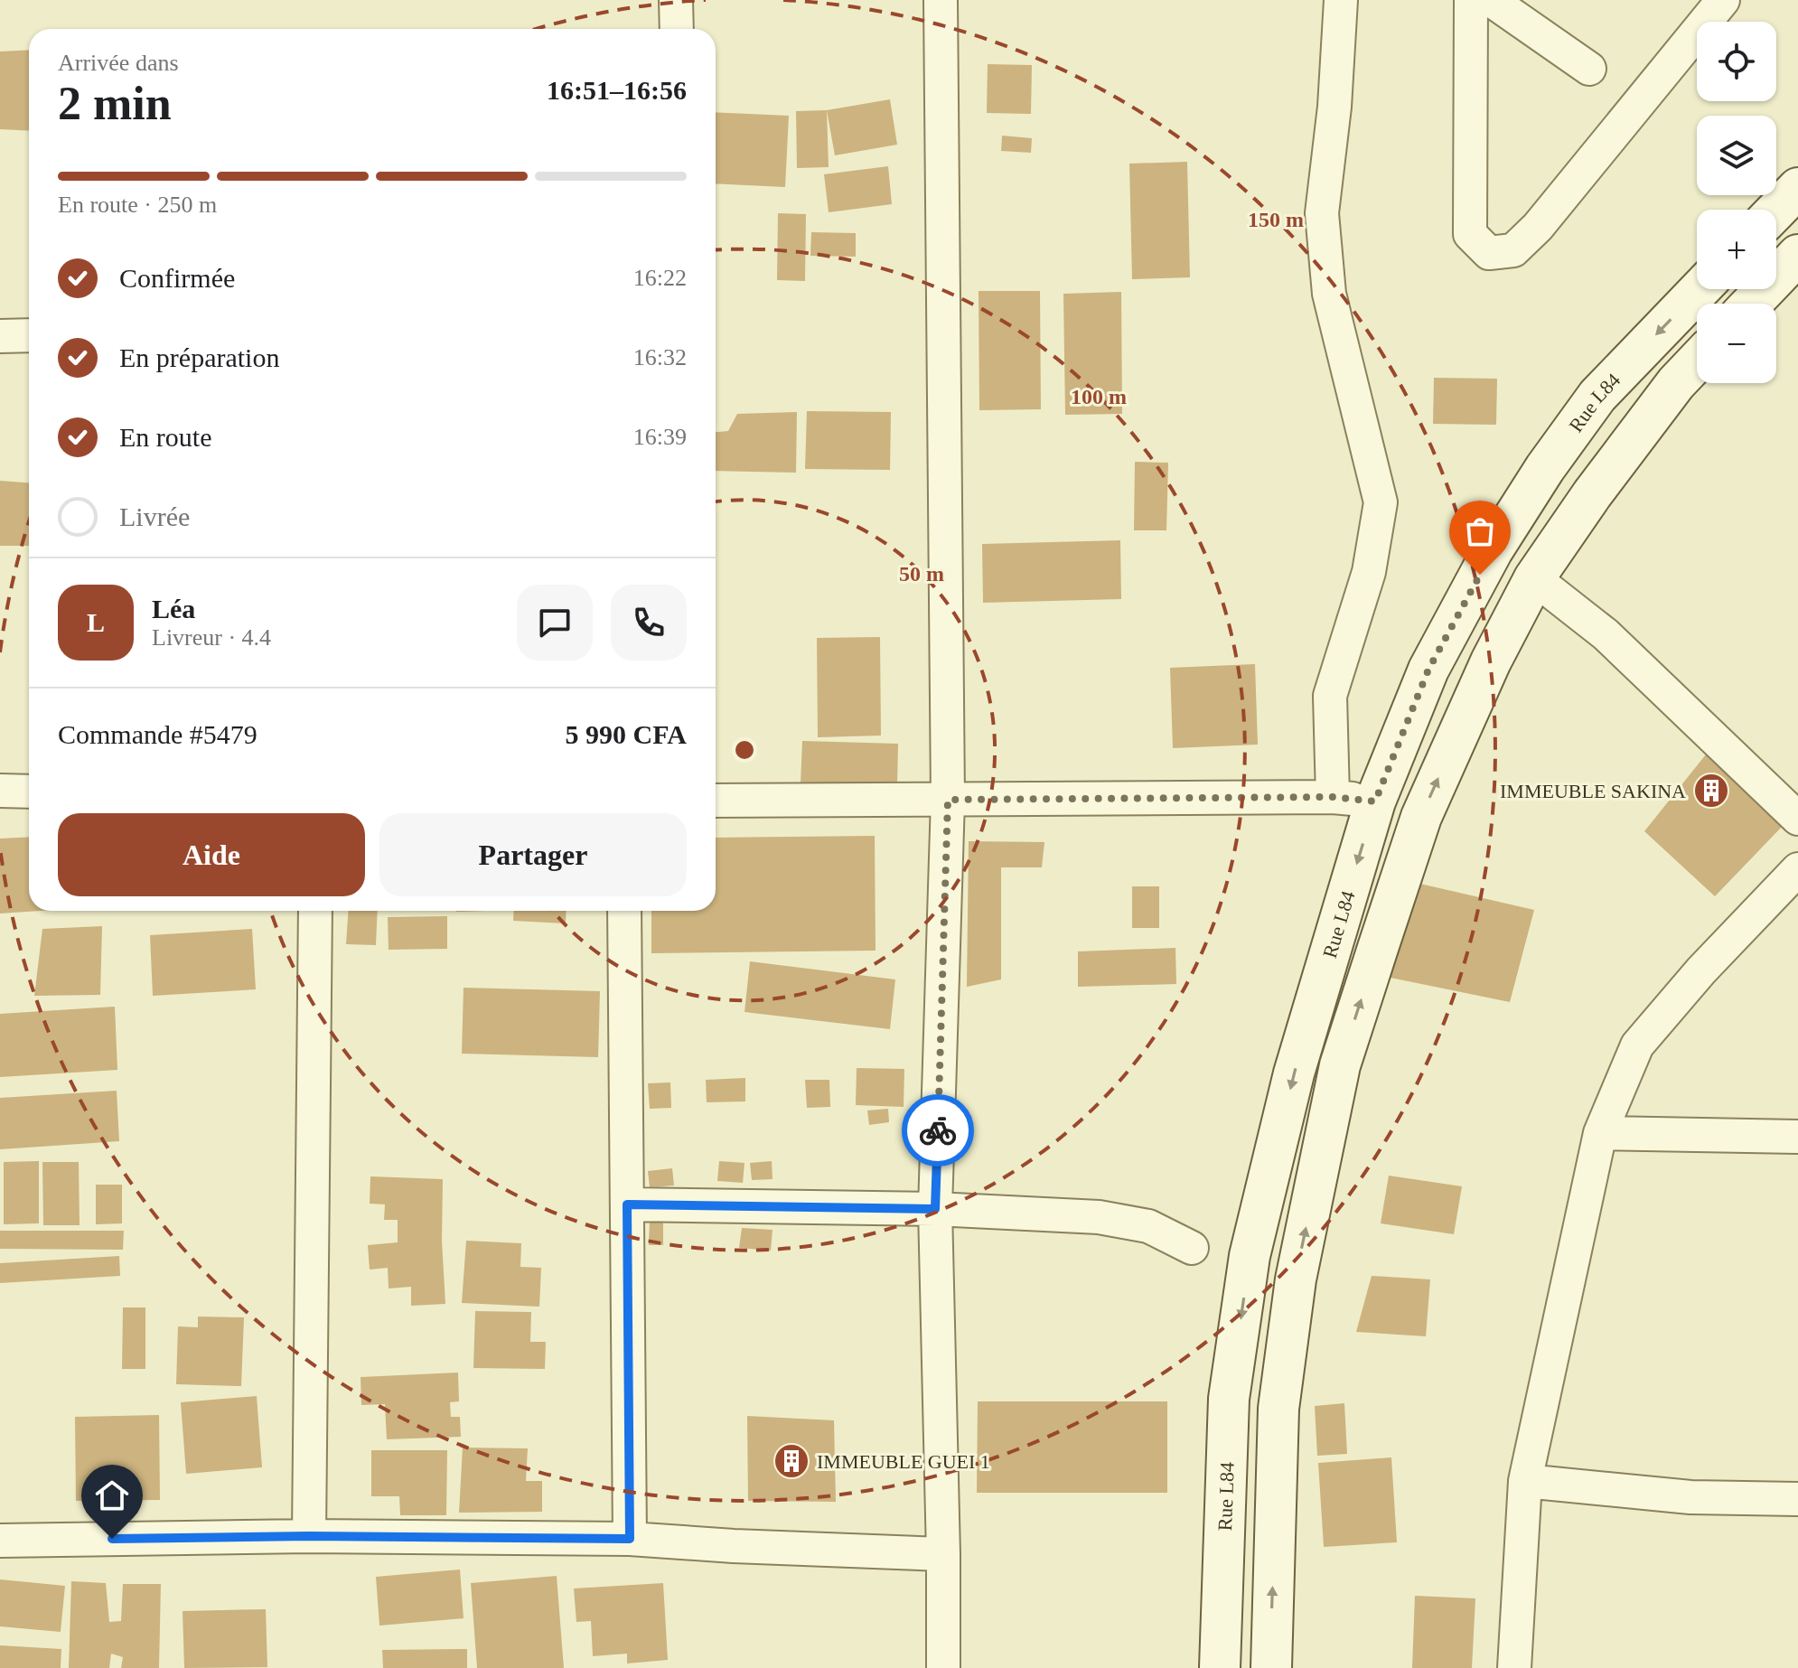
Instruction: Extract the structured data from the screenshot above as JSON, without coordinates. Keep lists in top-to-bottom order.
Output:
{
  "streets": {
    "main road": ["Rue L84"]
  },
  "places": {
    "building": ["IMMEUBLE SAKINA", "IMMEUBLE GUEI 1"]
  },
  "page": {
    "map_buttons": ["+", "−"],
    "heading": ["2 min", "Arrivée dans", "16:51–16:56"],
    "panel": [
      "Léa",
      "Livreur · 4.4",
      "Commande #5479",
      "5 990 CFA"
    ],
    "bar": "En route · 250 m",
    "list": [
      ["Confirmée", "16:22"],
      ["En préparation", "16:32"],
      ["En route", "16:39"],
      "Livrée"
    ],
    "round": "L",
    "buttons": ["Aide", "Partager"]
  },
  "rings": ["150 m", "100 m", "50 m"]
}
